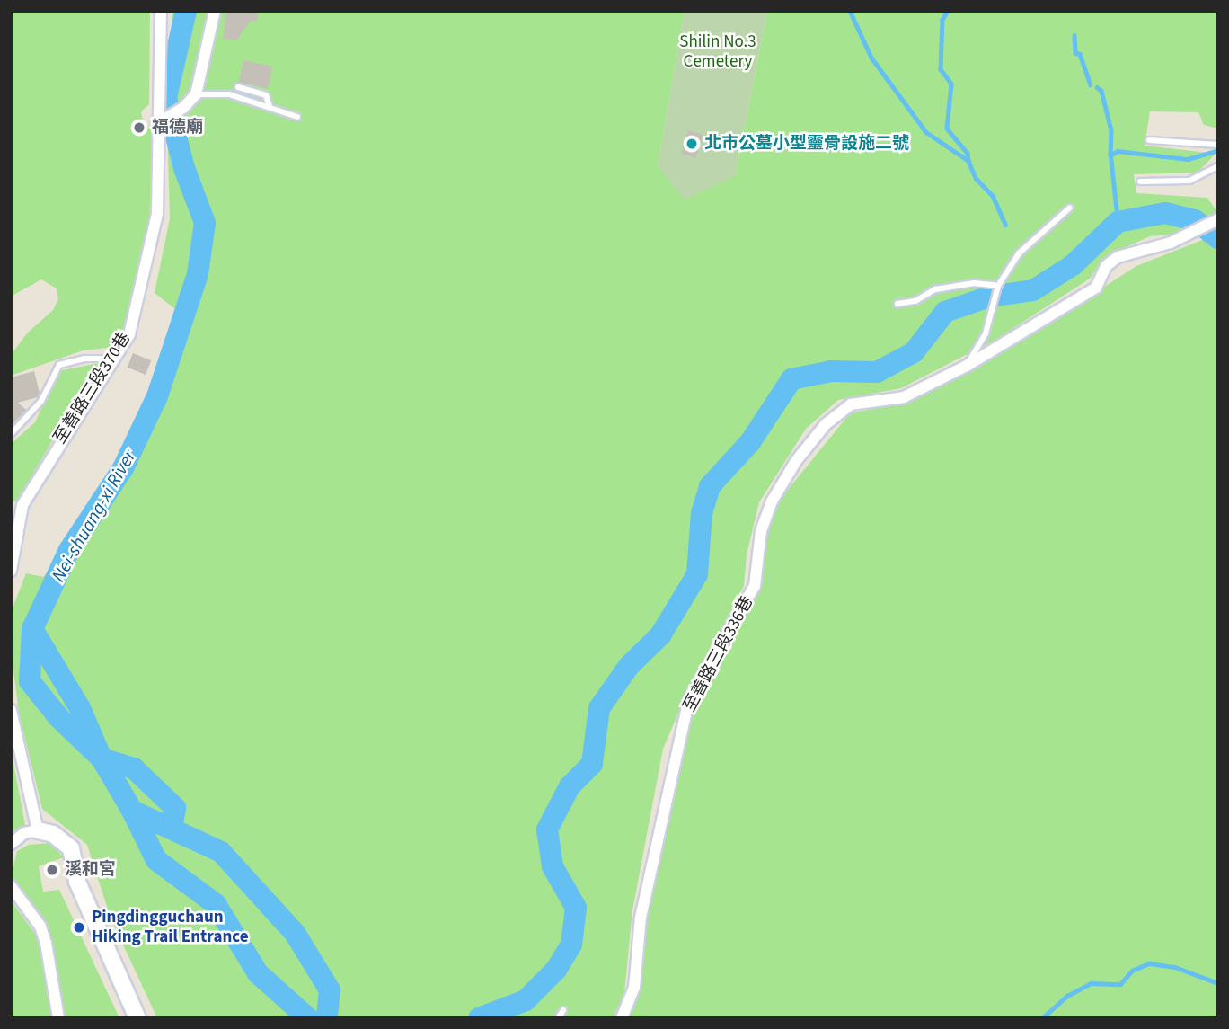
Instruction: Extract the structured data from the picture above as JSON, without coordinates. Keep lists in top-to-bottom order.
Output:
{
  "streets": {
    "street": ["至善路三段370巷", "至善路三段336巷"]
  },
  "water": ["Nei-shuang-xi River"],
  "parks": ["Shilin No.3 Cemetery"],
  "places": [
    "福德廟",
    "北市公墓小型靈骨設施二號",
    "溪和宮",
    "Pingdingguchaun Hiking Trail Entrance"
  ]
}
